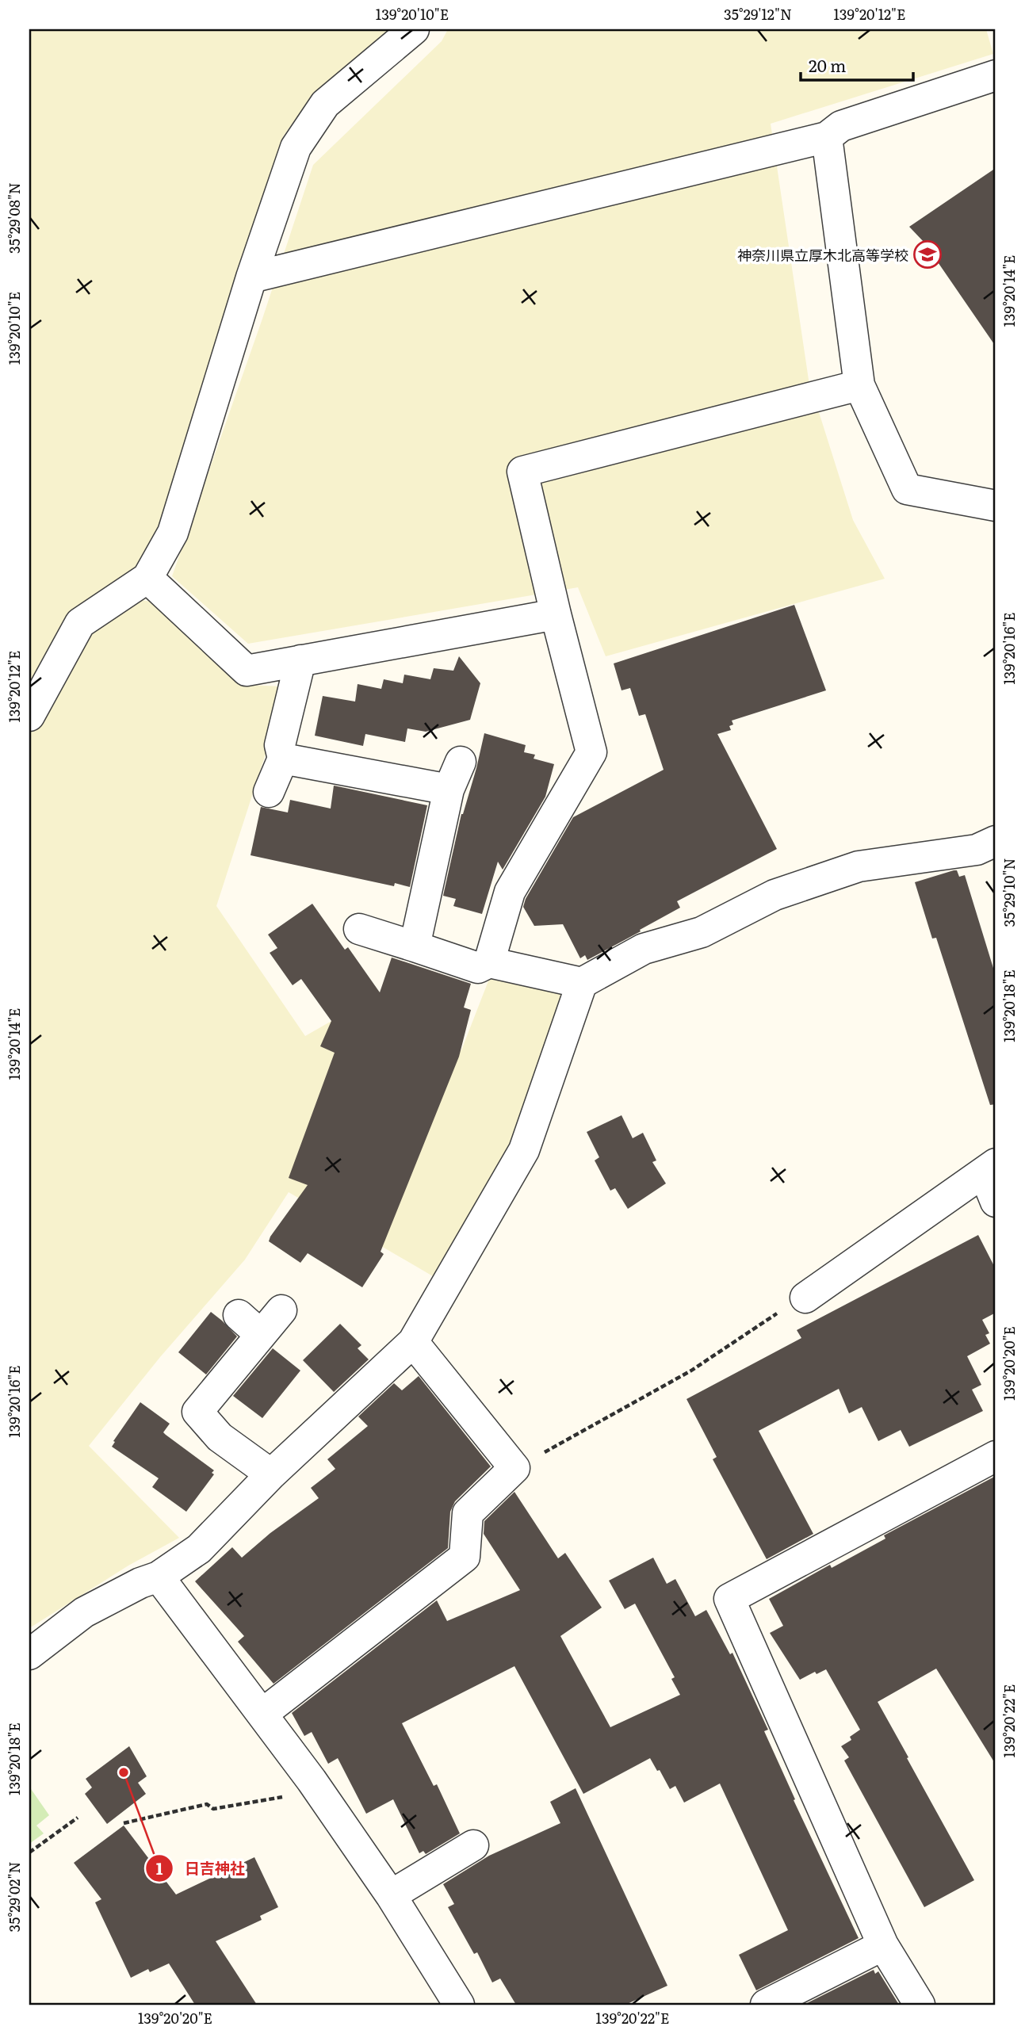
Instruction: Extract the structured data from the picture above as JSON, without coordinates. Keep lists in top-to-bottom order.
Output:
{
  "places": {
    "school or university": ["神奈川県立厚木北高等学校"],
    "other": ["日吉神社"]
  },
  "scale_bar": "20 m",
  "coordinates": [
    "139°20'10\"E",
    "35°29'12\"N",
    "139°20'12\"E",
    "35°29'08\"N",
    "139°20'14\"E",
    "139°20'16\"E",
    "35°29'10\"N",
    "139°20'18\"E",
    "139°20'20\"E",
    "139°20'22\"E",
    "35°29'02\"N"
  ]
}
